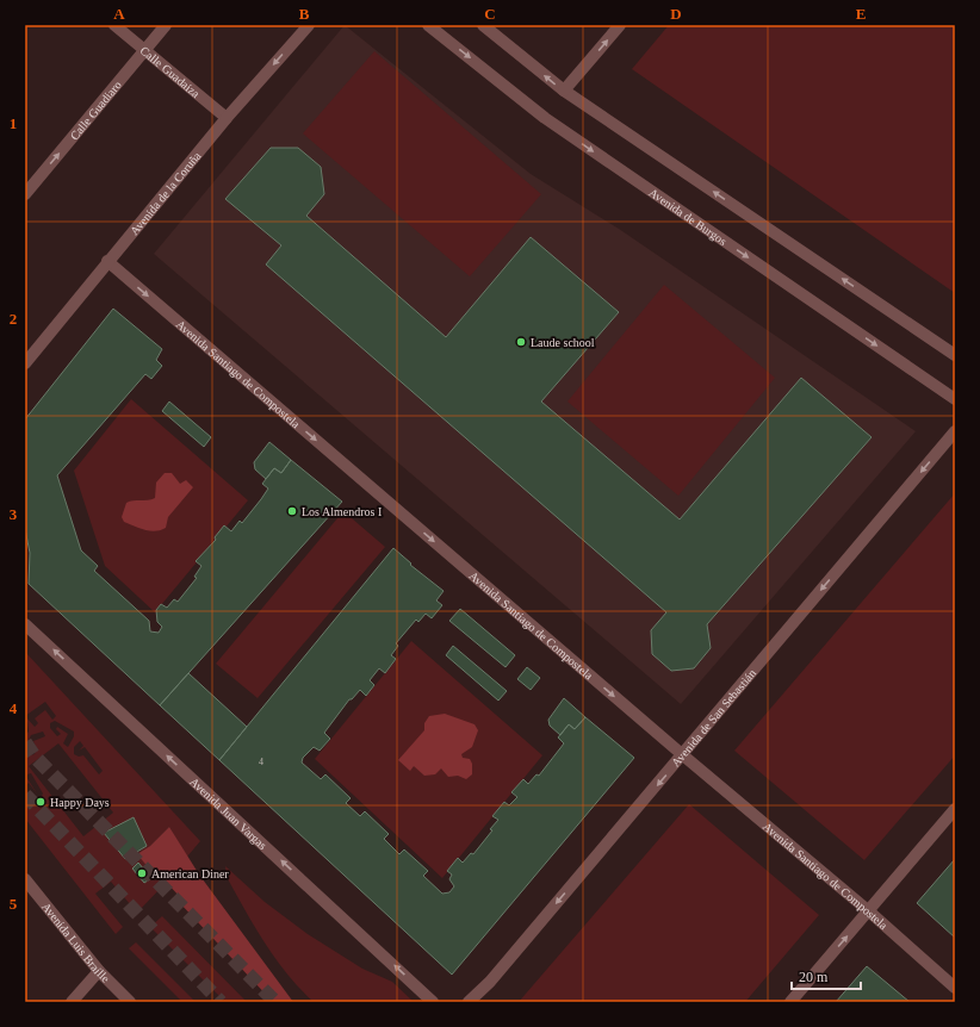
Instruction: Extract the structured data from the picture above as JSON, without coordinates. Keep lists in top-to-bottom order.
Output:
{
  "streets": {
    "street": [
      "Calle Guadaiza",
      "Calle Guadiaro",
      "Avenida de la Coruña",
      "Avenida de Burgos",
      "Avenida Santiago de Compostela",
      "Avenida de San Sebastián",
      "Avenida Juan Vargas",
      "Avenida Luis Braille"
    ]
  },
  "crossings": [
    ["Calle Guadaiza", "Calle Guadiaro"],
    ["Calle Guadaiza", "Avenida de la Coruña"],
    ["Avenida de la Coruña", "Avenida Santiago de Compostela"],
    ["Avenida Santiago de Compostela", "Avenida de San Sebastián"]
  ],
  "one_way": [
    "Calle Guadiaro",
    "Avenida Santiago de Compostela",
    "Avenida de San Sebastián",
    "Avenida Juan Vargas"
  ],
  "places": [
    "Laude school",
    "Los Almendros I",
    "Happy Days",
    "American Diner"
  ],
  "house_numbers": ["4"],
  "scale_bar": "20 m",
  "grid": {
    "columns": [
      "A",
      "B",
      "C",
      "D",
      "E"
    ],
    "rows": [
      "1",
      "2",
      "3",
      "4",
      "5"
    ]
  }
}
